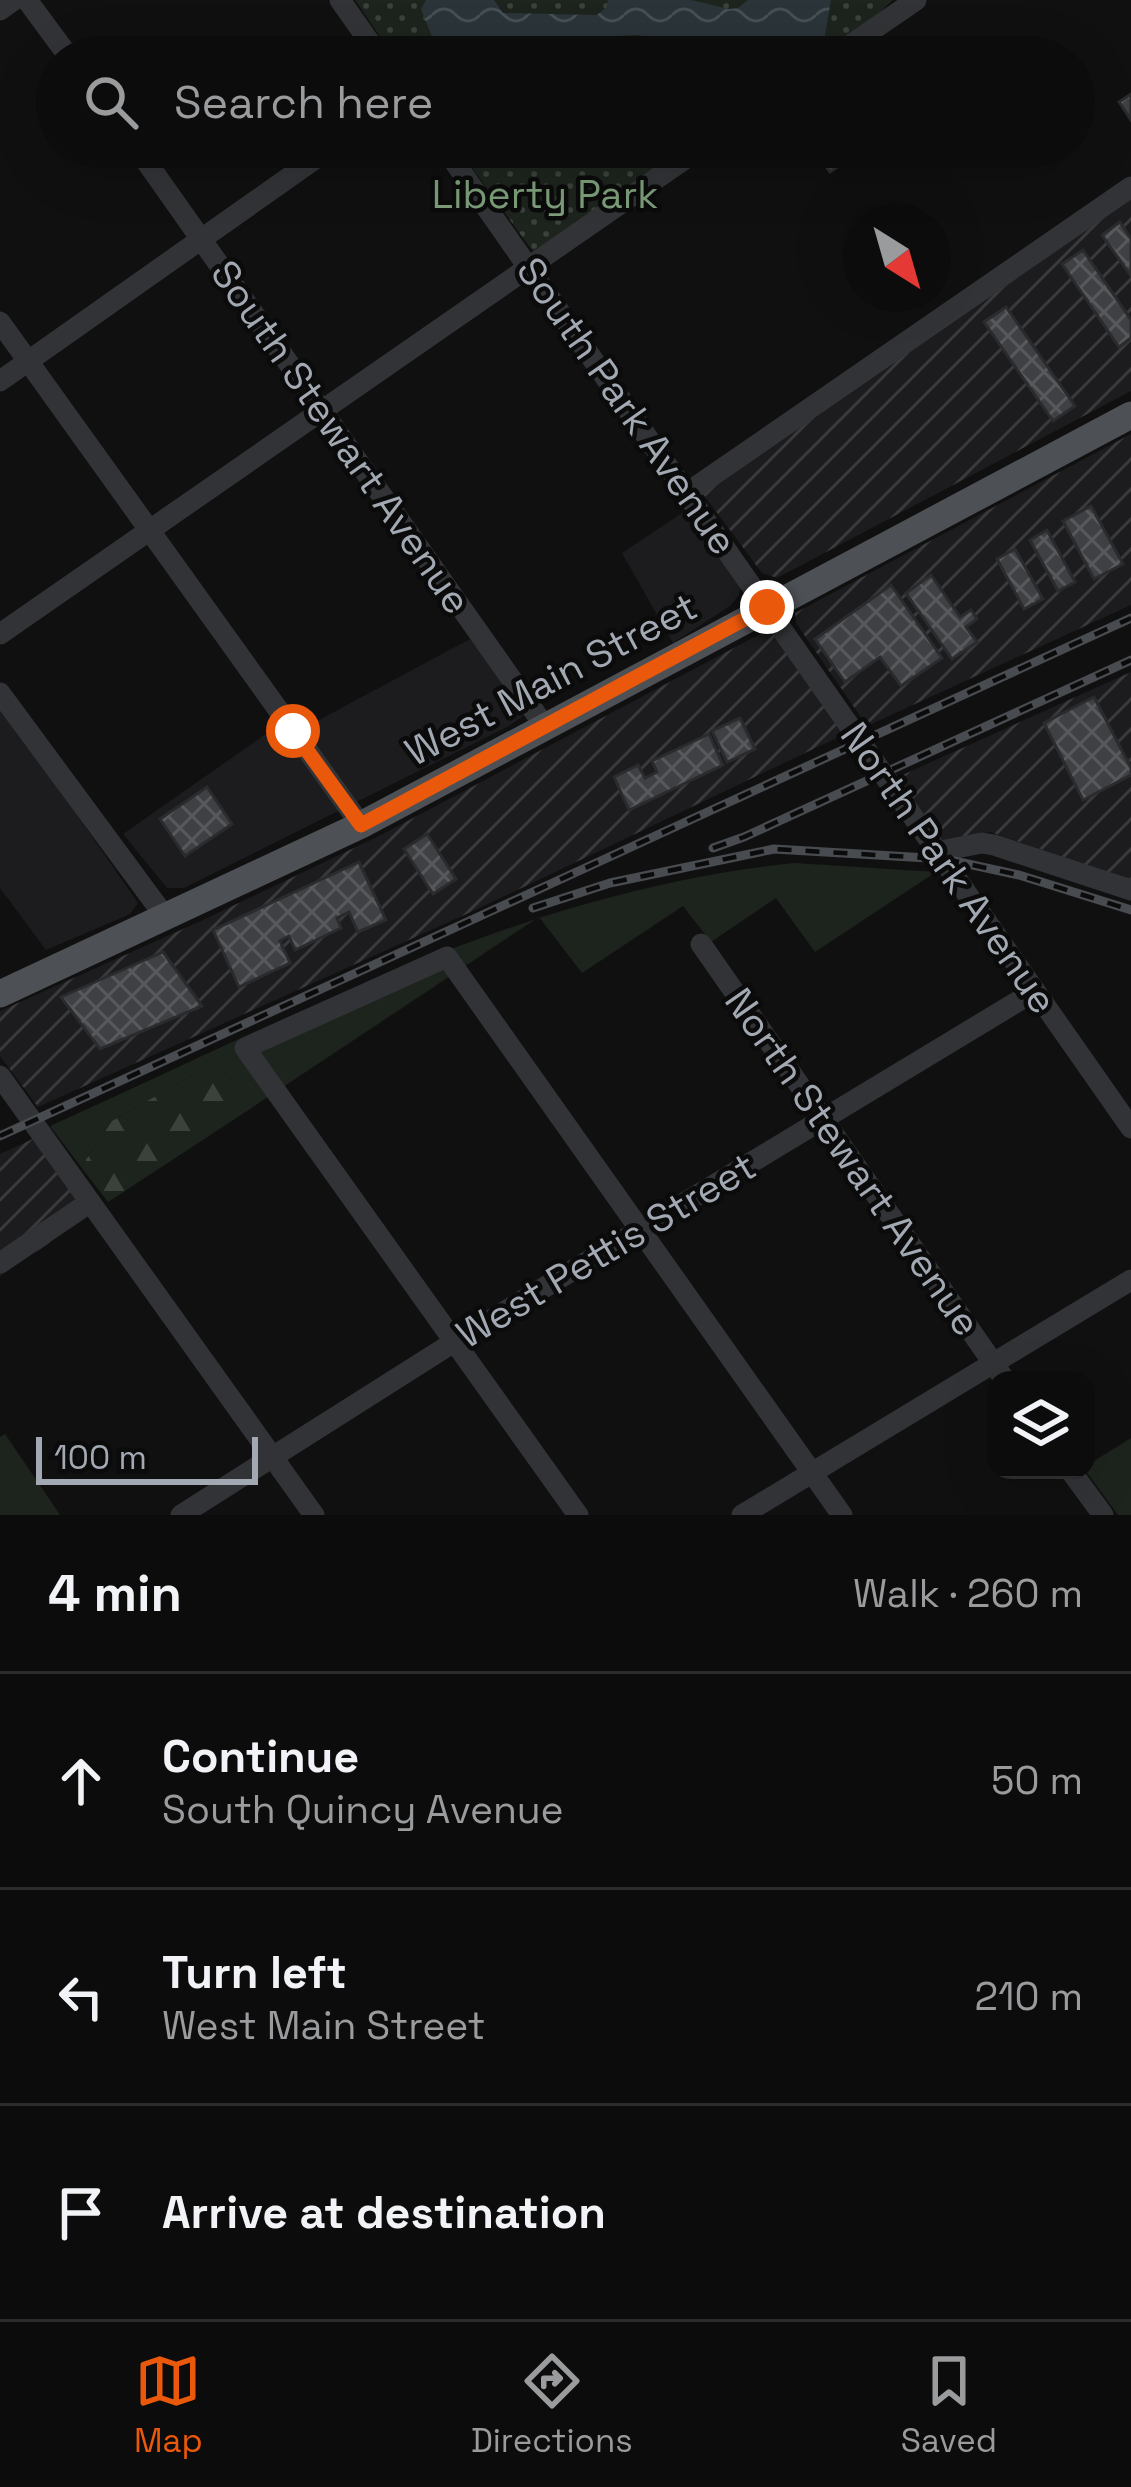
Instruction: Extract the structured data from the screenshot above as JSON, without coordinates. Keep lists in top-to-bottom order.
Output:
{
  "streets": {
    "main road": ["West Main Street"],
    "street": [
      "South Park Avenue",
      "South Stewart Avenue",
      "North Park Avenue",
      "North Stewart Avenue",
      "West Pettis Street"
    ]
  },
  "crossings": [
    ["South Park Avenue", "West Main Street"],
    ["South Park Avenue", "North Park Avenue"],
    ["South Stewart Avenue", "West Main Street"],
    ["West Main Street", "North Park Avenue"],
    ["North Park Avenue", "West Pettis Street"],
    ["North Stewart Avenue", "West Pettis Street"]
  ],
  "parks": ["Liberty Park"],
  "scale_bar": "100 m",
  "north": "bottom right",
  "page": {
    "search": "Search here",
    "scale": "100 m",
    "heading": ["4 min", "Walk · 260 m"],
    "list": [
      ["Continue", "South Quincy Avenue", "50 m"],
      ["Turn left", "West Main Street", "210 m"],
      "Arrive at destination"
    ],
    "nav": ["Map", "Directions", "Saved"]
  }
}
